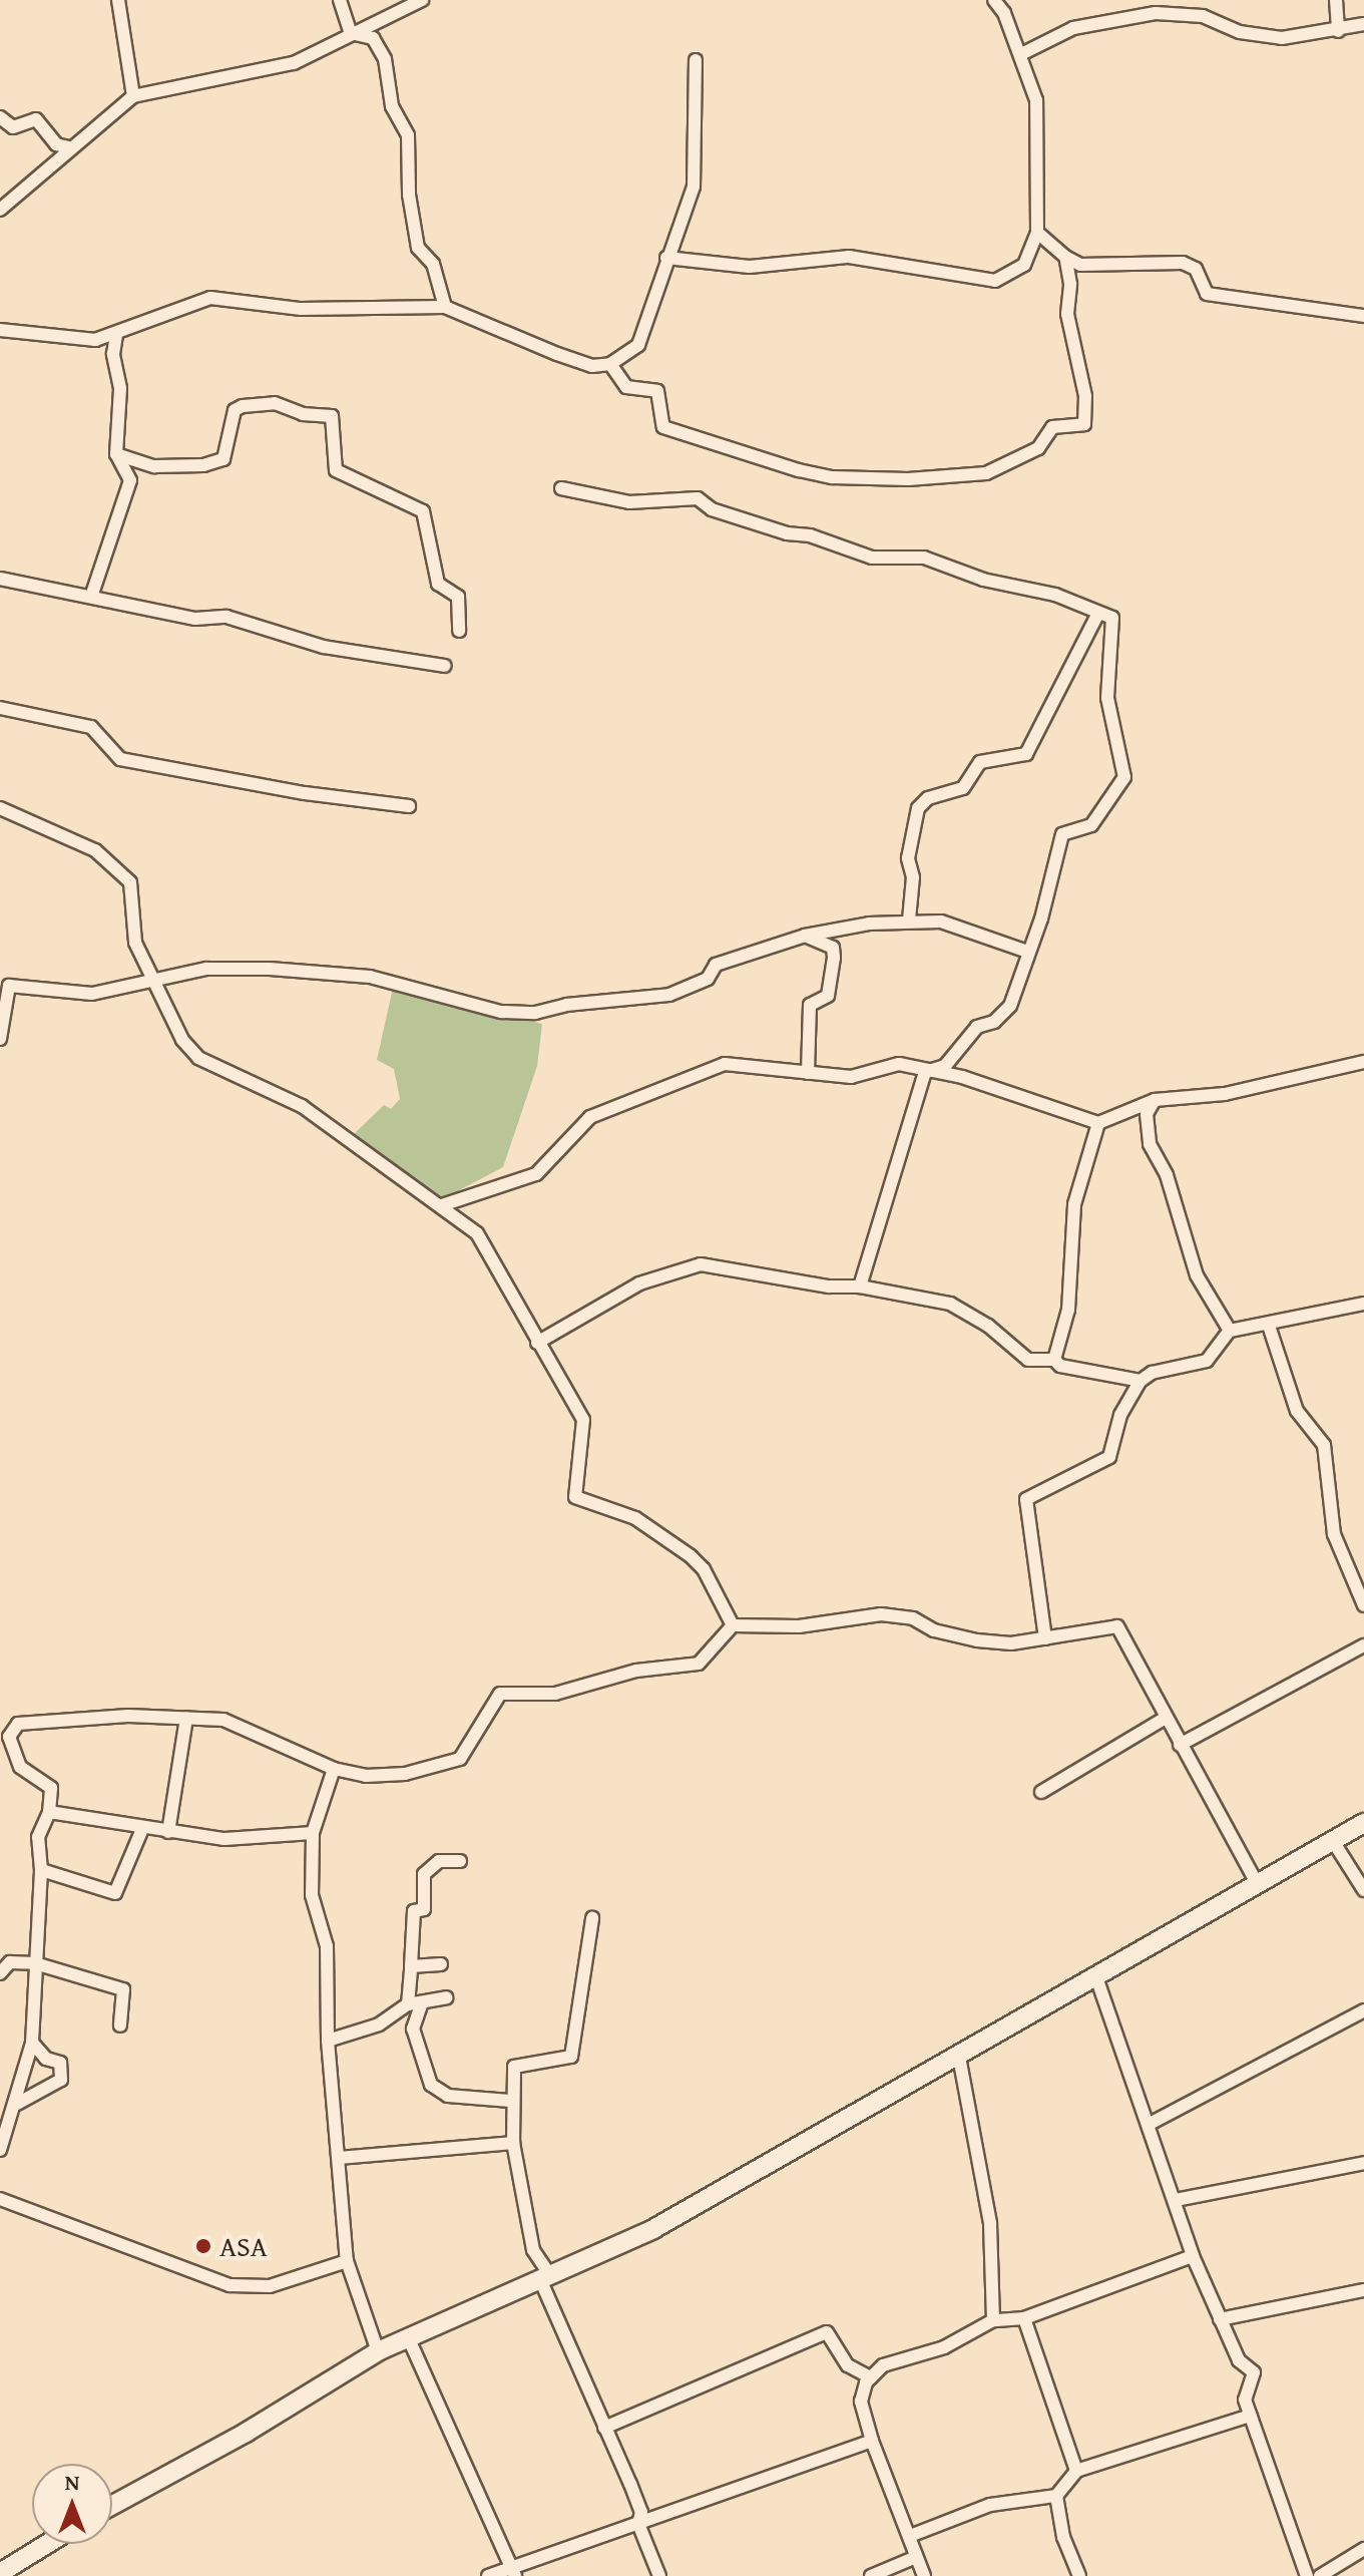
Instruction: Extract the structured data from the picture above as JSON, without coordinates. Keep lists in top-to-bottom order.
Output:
{
  "places": ["ASA"],
  "north": "top"
}
